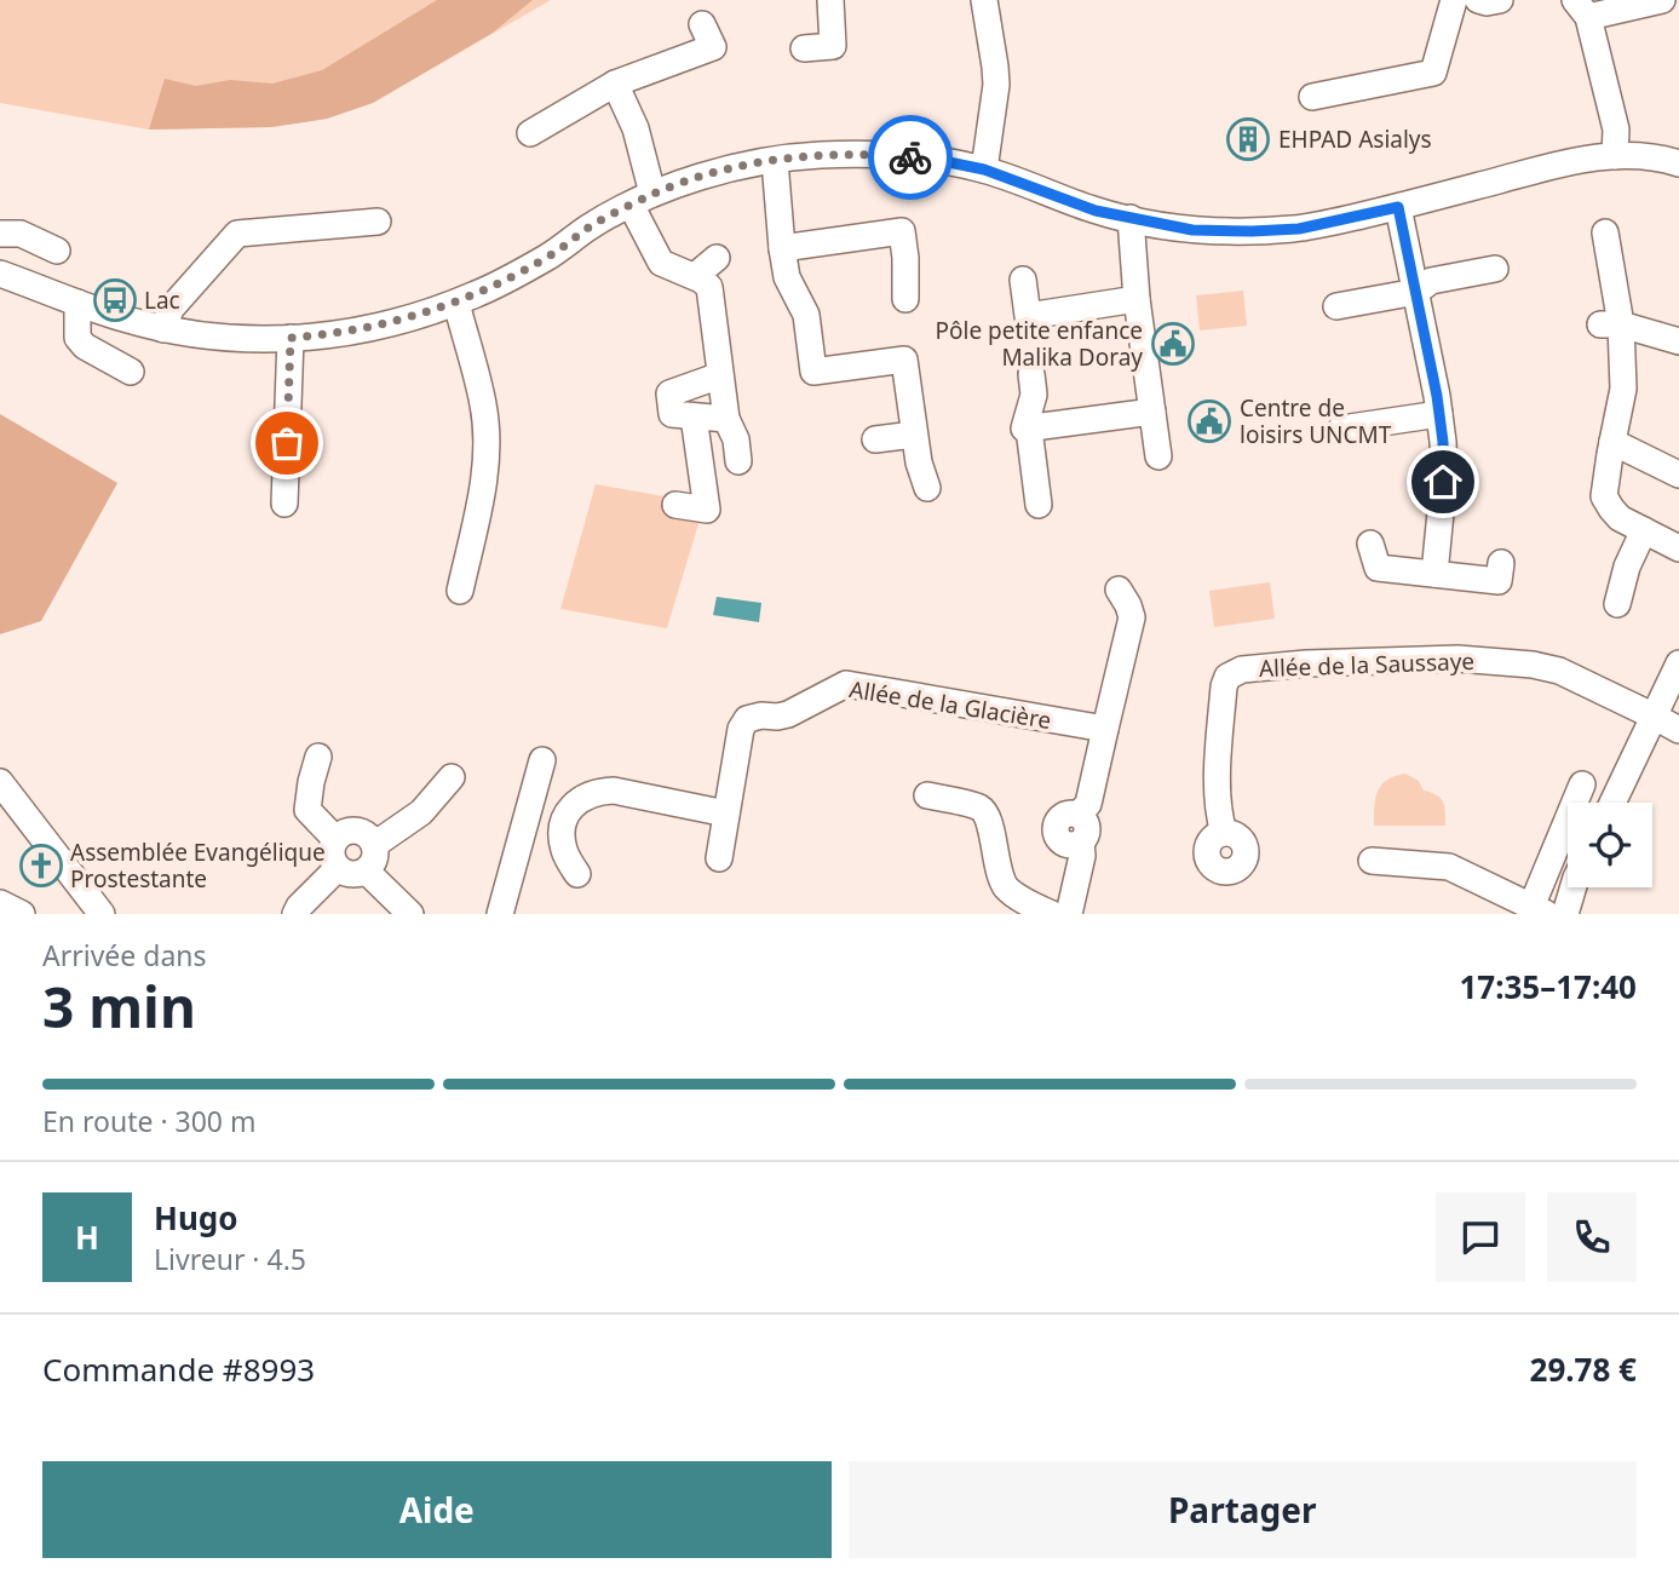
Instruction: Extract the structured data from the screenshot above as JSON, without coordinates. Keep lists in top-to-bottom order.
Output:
{
  "streets": {
    "street": ["Allée de la Saussaye", "Allée de la Glacière"]
  },
  "places": {
    "building": ["EHPAD Asialys"],
    "bus stop": ["Lac"],
    "public building": ["Pôle petite enfance Malika Doray", "Centre de loisirs UNCMT"],
    "church": ["Assemblée Evangélique Prostestante"]
  },
  "page": {
    "heading": ["3 min", "Arrivée dans", "17:35–17:40"],
    "panel": [
      "Hugo",
      "Livreur · 4.5",
      "Commande #8993",
      "29.78 €"
    ],
    "bar": "En route · 300 m",
    "round": "H",
    "buttons": ["Aide", "Partager"]
  }
}
